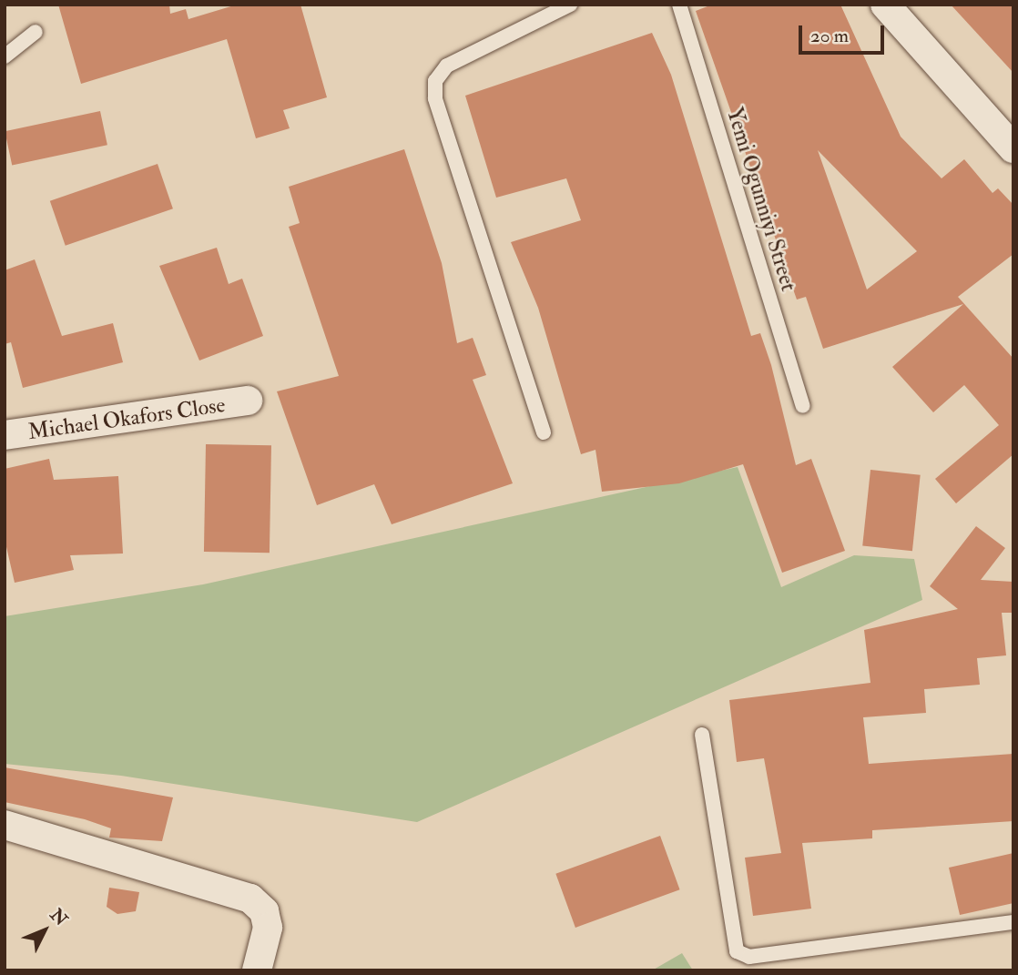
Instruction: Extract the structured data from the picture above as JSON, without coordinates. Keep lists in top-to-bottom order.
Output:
{
  "streets": {
    "street": ["Michael Okafors Close"],
    "lane": ["Yemi Ogunniyi Street"]
  },
  "scale_bar": "20 m",
  "north": "top right"
}
